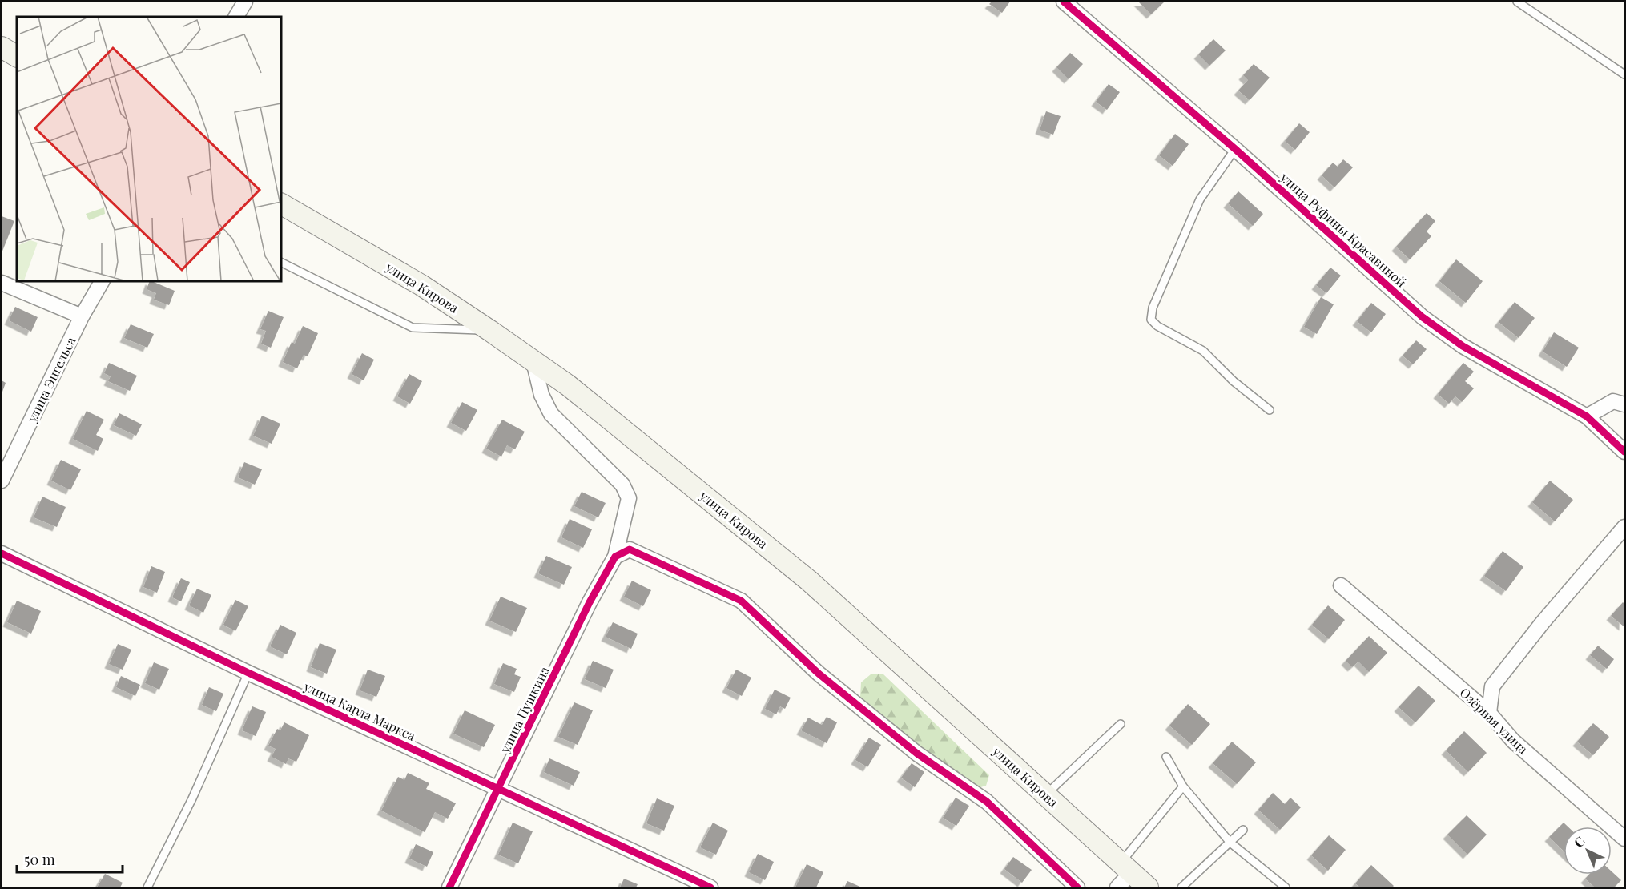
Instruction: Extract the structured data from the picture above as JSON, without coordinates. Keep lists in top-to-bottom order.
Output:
{
  "streets": {
    "main road": ["улица Кирова"],
    "street": [
      "улица Руфины Красавиной",
      "улица Энгельса",
      "улица Пушкина",
      "улица Карла Маркса",
      "Озёрная улица"
    ]
  },
  "crossings": [
    ["улица Кирова", "улица Пушкина"],
    ["улица Пушкина", "улица Карла Маркса"]
  ],
  "scale_bar": "50 m",
  "north": "top left"
}
